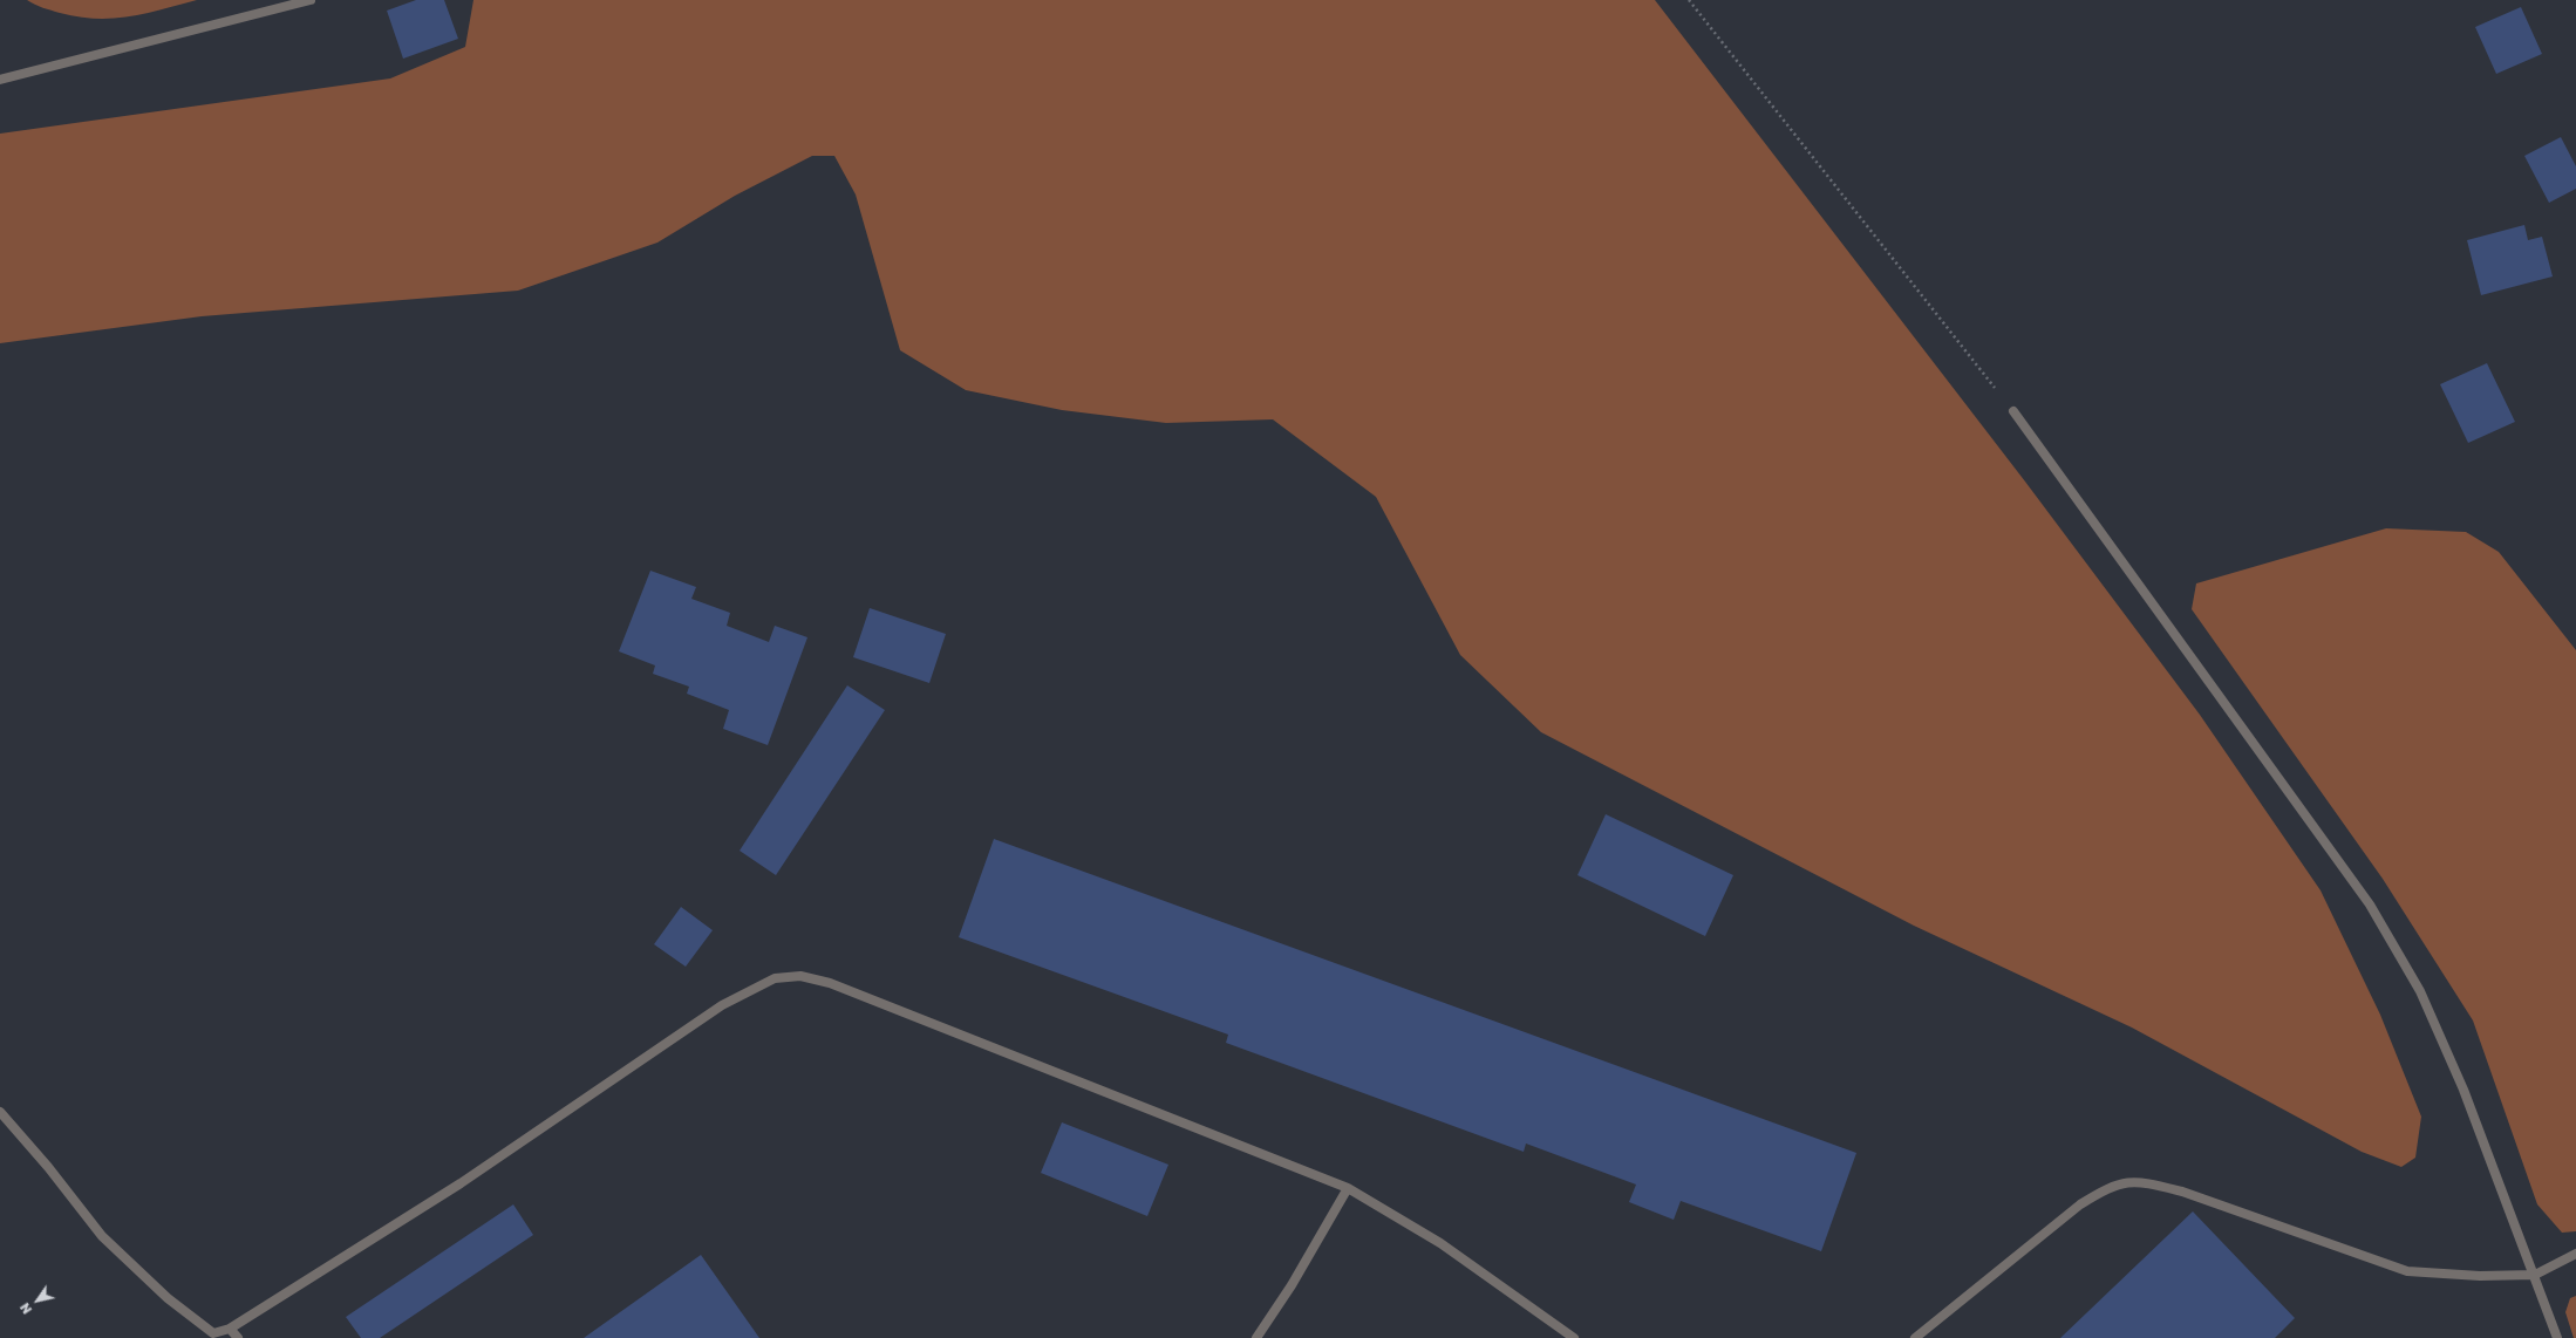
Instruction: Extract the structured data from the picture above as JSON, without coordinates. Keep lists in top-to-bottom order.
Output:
{
  "north": "bottom left"
}
